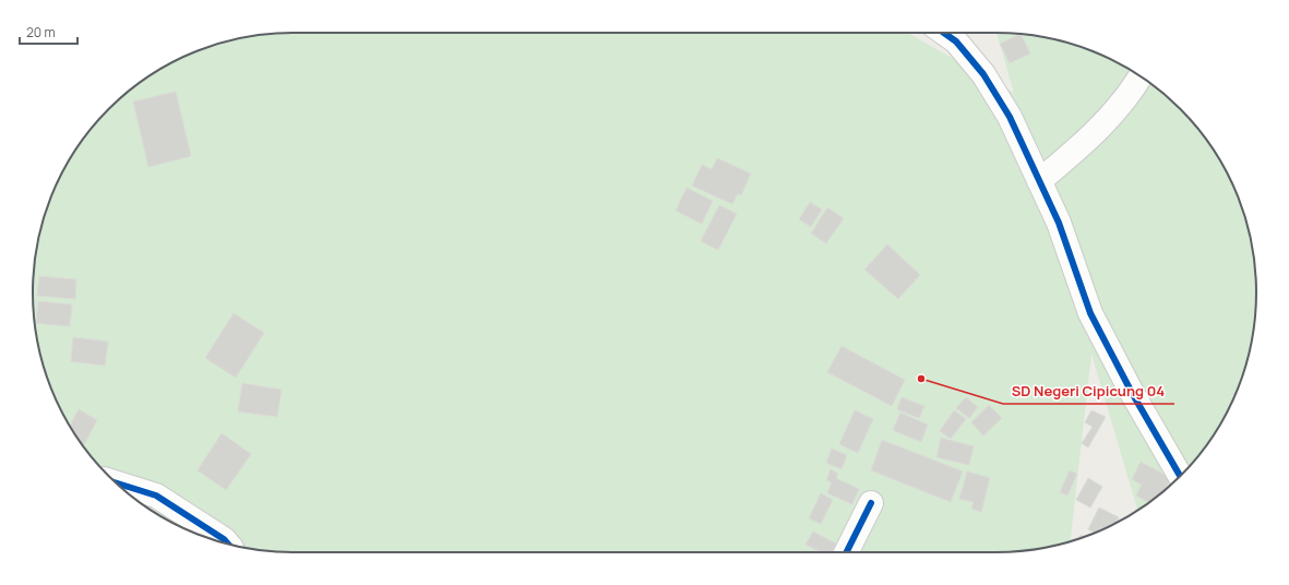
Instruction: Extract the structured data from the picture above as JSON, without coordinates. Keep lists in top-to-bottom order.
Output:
{
  "places": ["SD Negeri Cipicung 04"],
  "scale_bar": "20 m"
}
